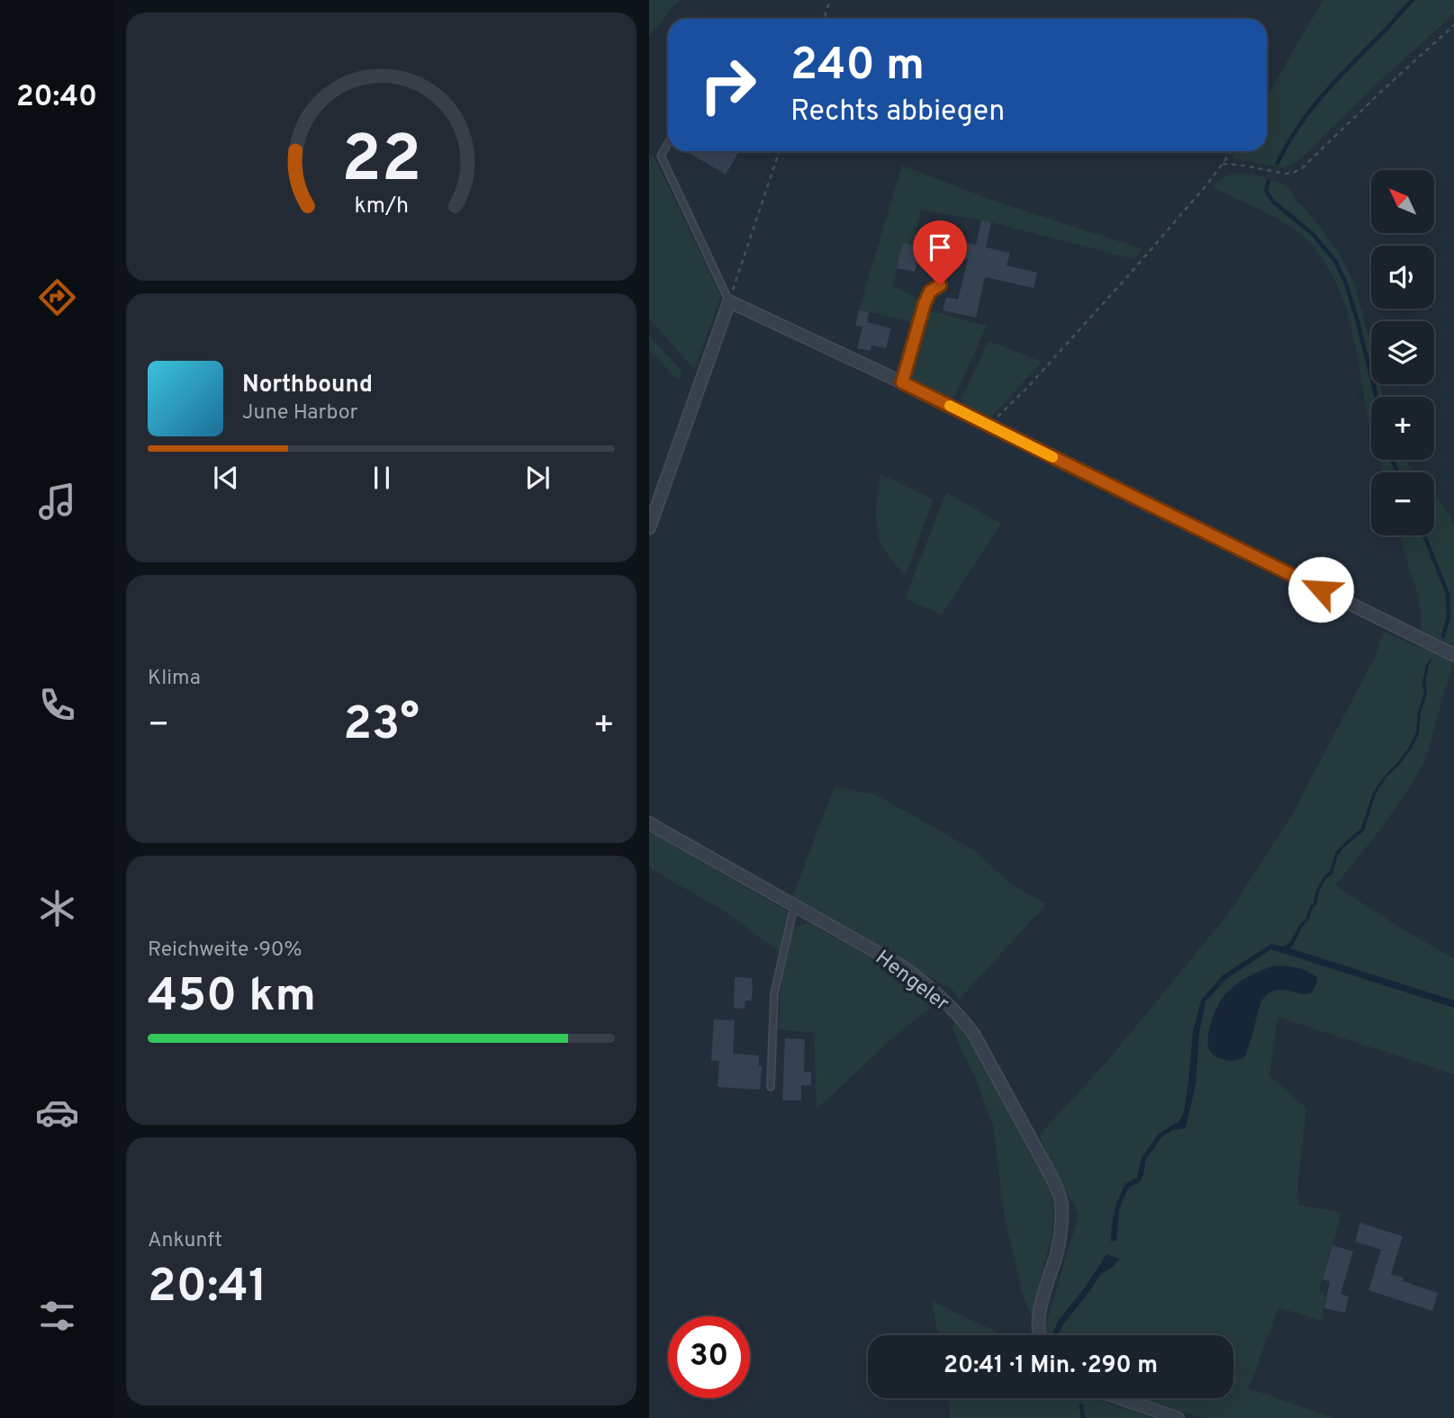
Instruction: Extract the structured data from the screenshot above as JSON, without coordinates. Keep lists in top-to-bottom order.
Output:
{
  "streets": {
    "street": ["Hengeler"]
  },
  "north": "top left",
  "page": {
    "tabs": "20:40",
    "turn": ["240 m", "Rechts abbiegen"],
    "map_buttons": ["+", "−"],
    "song": ["Northbound", "June Harbor"],
    "tile": [
      "Klima",
      ["Reichweite · 90%", "450 km"],
      ["Ankunft", "20:41"]
    ],
    "heat": ["−", "23°", "+"],
    "limit": "30",
    "trip": "20:41 · 1 Min. · 290 m",
    "gauge": ["22", "km/h"]
  }
}
